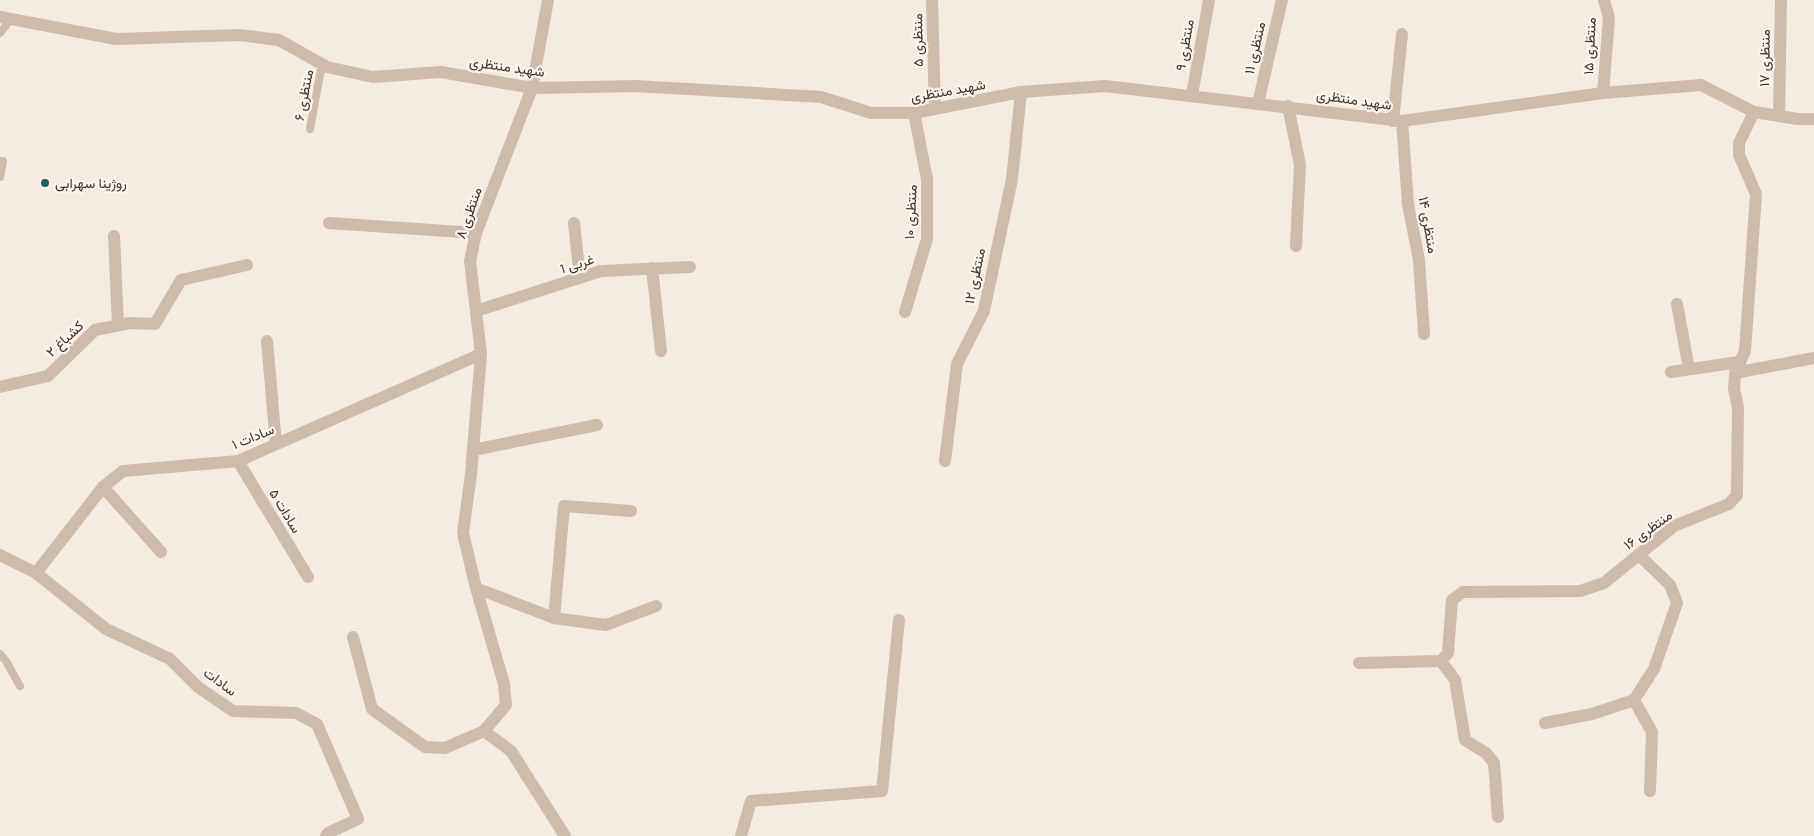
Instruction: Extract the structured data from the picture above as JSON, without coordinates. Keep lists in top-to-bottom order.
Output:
{
  "streets": {
    "street": [
      "منتظری ۵",
      "منتظری ۹",
      "منتظری ۱۵",
      "منتظری ۱۱",
      "منتظری ۱۷",
      "شهید منتظری",
      "منتظری ۱۰",
      "منتظری ۸",
      "منتظری ۱۴",
      "غربی 1",
      "منتظری ۱۲",
      "کشباغ ۲",
      "سادات ۱",
      "سادات ۵",
      "منتظری ۱۶",
      "سادات"
    ],
    "lane": ["منتظری ۶"]
  },
  "crossings": [
    ["منتظری ۵", "شهید منتظری"],
    ["منتظری ۹", "شهید منتظری"],
    ["منتظری ۱۵", "شهید منتظری"],
    ["منتظری ۱۱", "شهید منتظری"],
    ["منتظری ۱۷", "شهید منتظری"],
    ["شهید منتظری", "منتظری ۶"],
    ["شهید منتظری", "منتظری ۱۰"],
    ["شهید منتظری", "منتظری ۸"],
    ["شهید منتظری", "منتظری ۱۴"],
    ["شهید منتظری", "منتظری ۱۲"],
    ["شهید منتظری", "منتظری ۱۶"],
    ["منتظری ۸", "غربی 1"],
    ["منتظری ۸", "سادات ۱"],
    ["سادات ۱", "سادات ۵"],
    ["سادات ۱", "سادات"]
  ],
  "places": ["روژینا سهرابی"]
}
